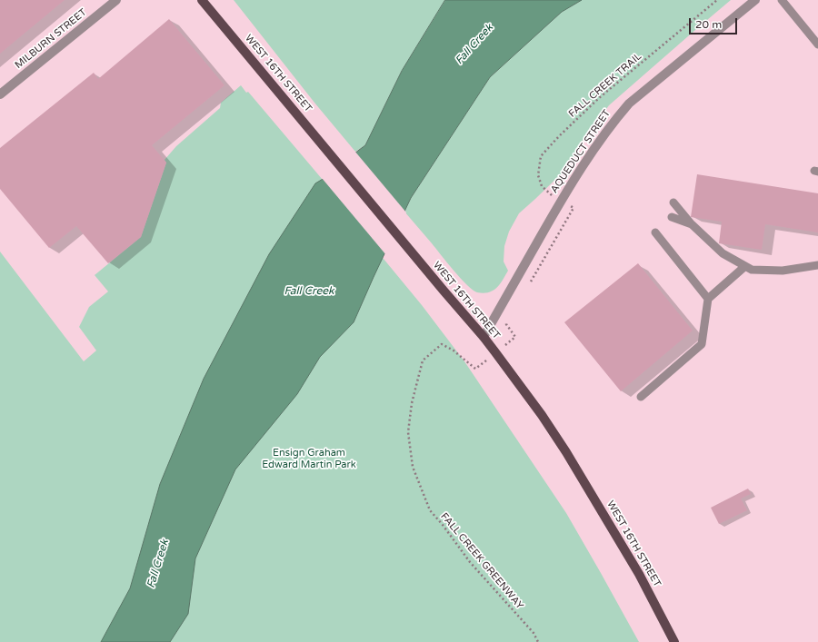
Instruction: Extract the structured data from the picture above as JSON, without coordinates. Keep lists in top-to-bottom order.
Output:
{
  "streets": {
    "main road": ["WEST 16TH STREET"],
    "street": ["MILBURN STREET", "AQUEDUCT STREET"],
    "path": ["FALL CREEK TRAIL", "FALL CREEK GREENWAY"]
  },
  "crossings": [
    ["WEST 16TH STREET", "AQUEDUCT STREET"]
  ],
  "water": ["Fall Creek"],
  "parks": ["Ensign Graham Edward Martin Park"],
  "scale_bar": "20 m"
}
